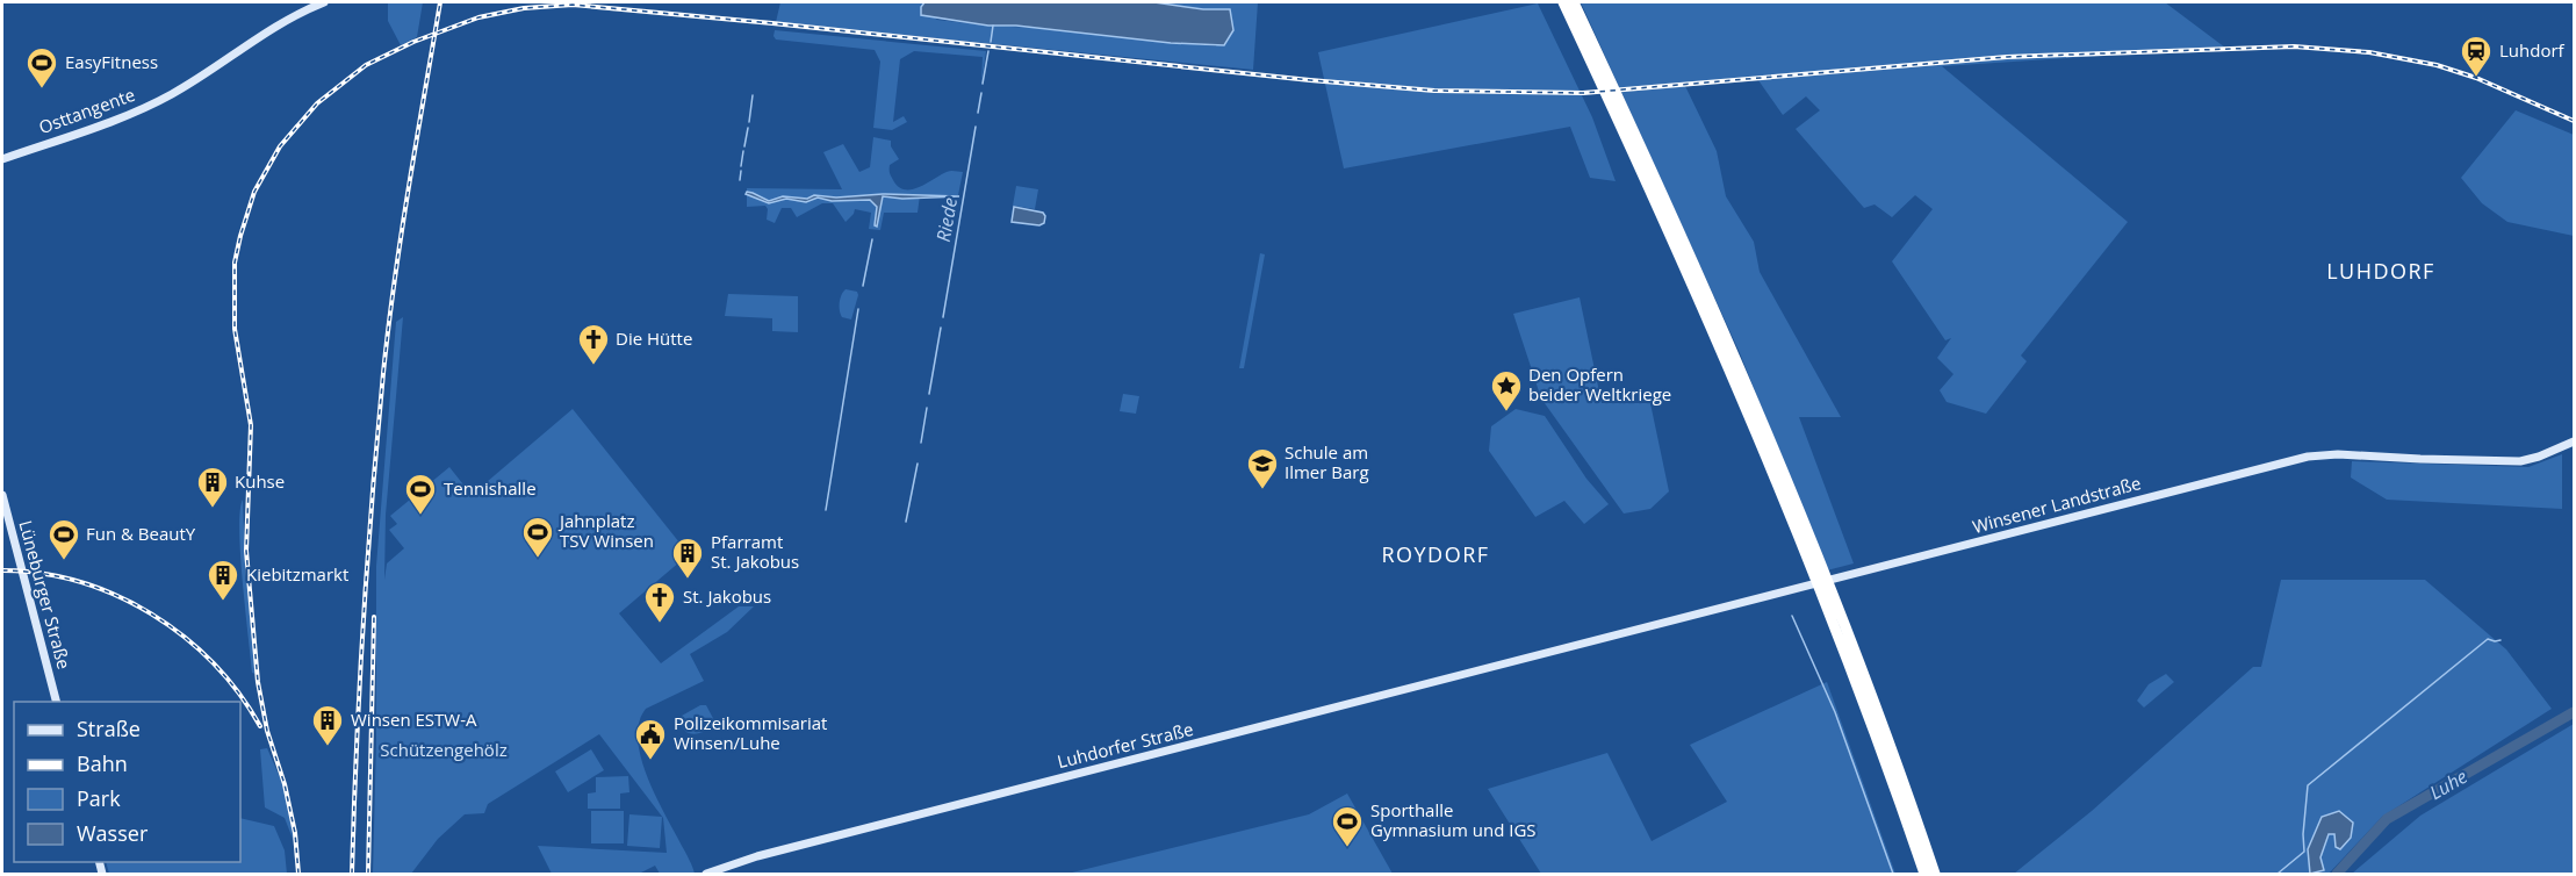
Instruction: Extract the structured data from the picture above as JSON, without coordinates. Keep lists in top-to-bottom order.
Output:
{
  "streets": {
    "main road": [
      "Osttangente",
      "Winsener Landstraße",
      "Lüneburger Straße",
      "Luhdorfer Straße"
    ]
  },
  "crossings": [
    ["Winsener Landstraße", "Luhdorfer Straße"]
  ],
  "districts": ["LUHDORF", "ROYDORF"],
  "water": ["Riede", "Luhe"],
  "parks": ["Schützengehölz"],
  "places": {
    "station": ["Luhdorf"],
    "sports": [
      "EasyFitness",
      "Tennishalle",
      "Jahnplatz TSV Winsen",
      "Fun & BeautY",
      "Sporthalle Gymnasium und IGS"
    ],
    "church": ["Die Hütte", "St. Jakobus"],
    "place": ["Den Opfern beider Weltkriege"],
    "school or university": ["Schule am Ilmer Barg"],
    "building": [
      "Kuhse",
      "Pfarramt St. Jakobus",
      "Kiebitzmarkt",
      "Winsen ESTW-A"
    ],
    "public building": ["Polizeikommisariat Winsen/Luhe"]
  },
  "legend": [
    "Straße",
    "Bahn",
    "Park",
    "Wasser"
  ]
}
